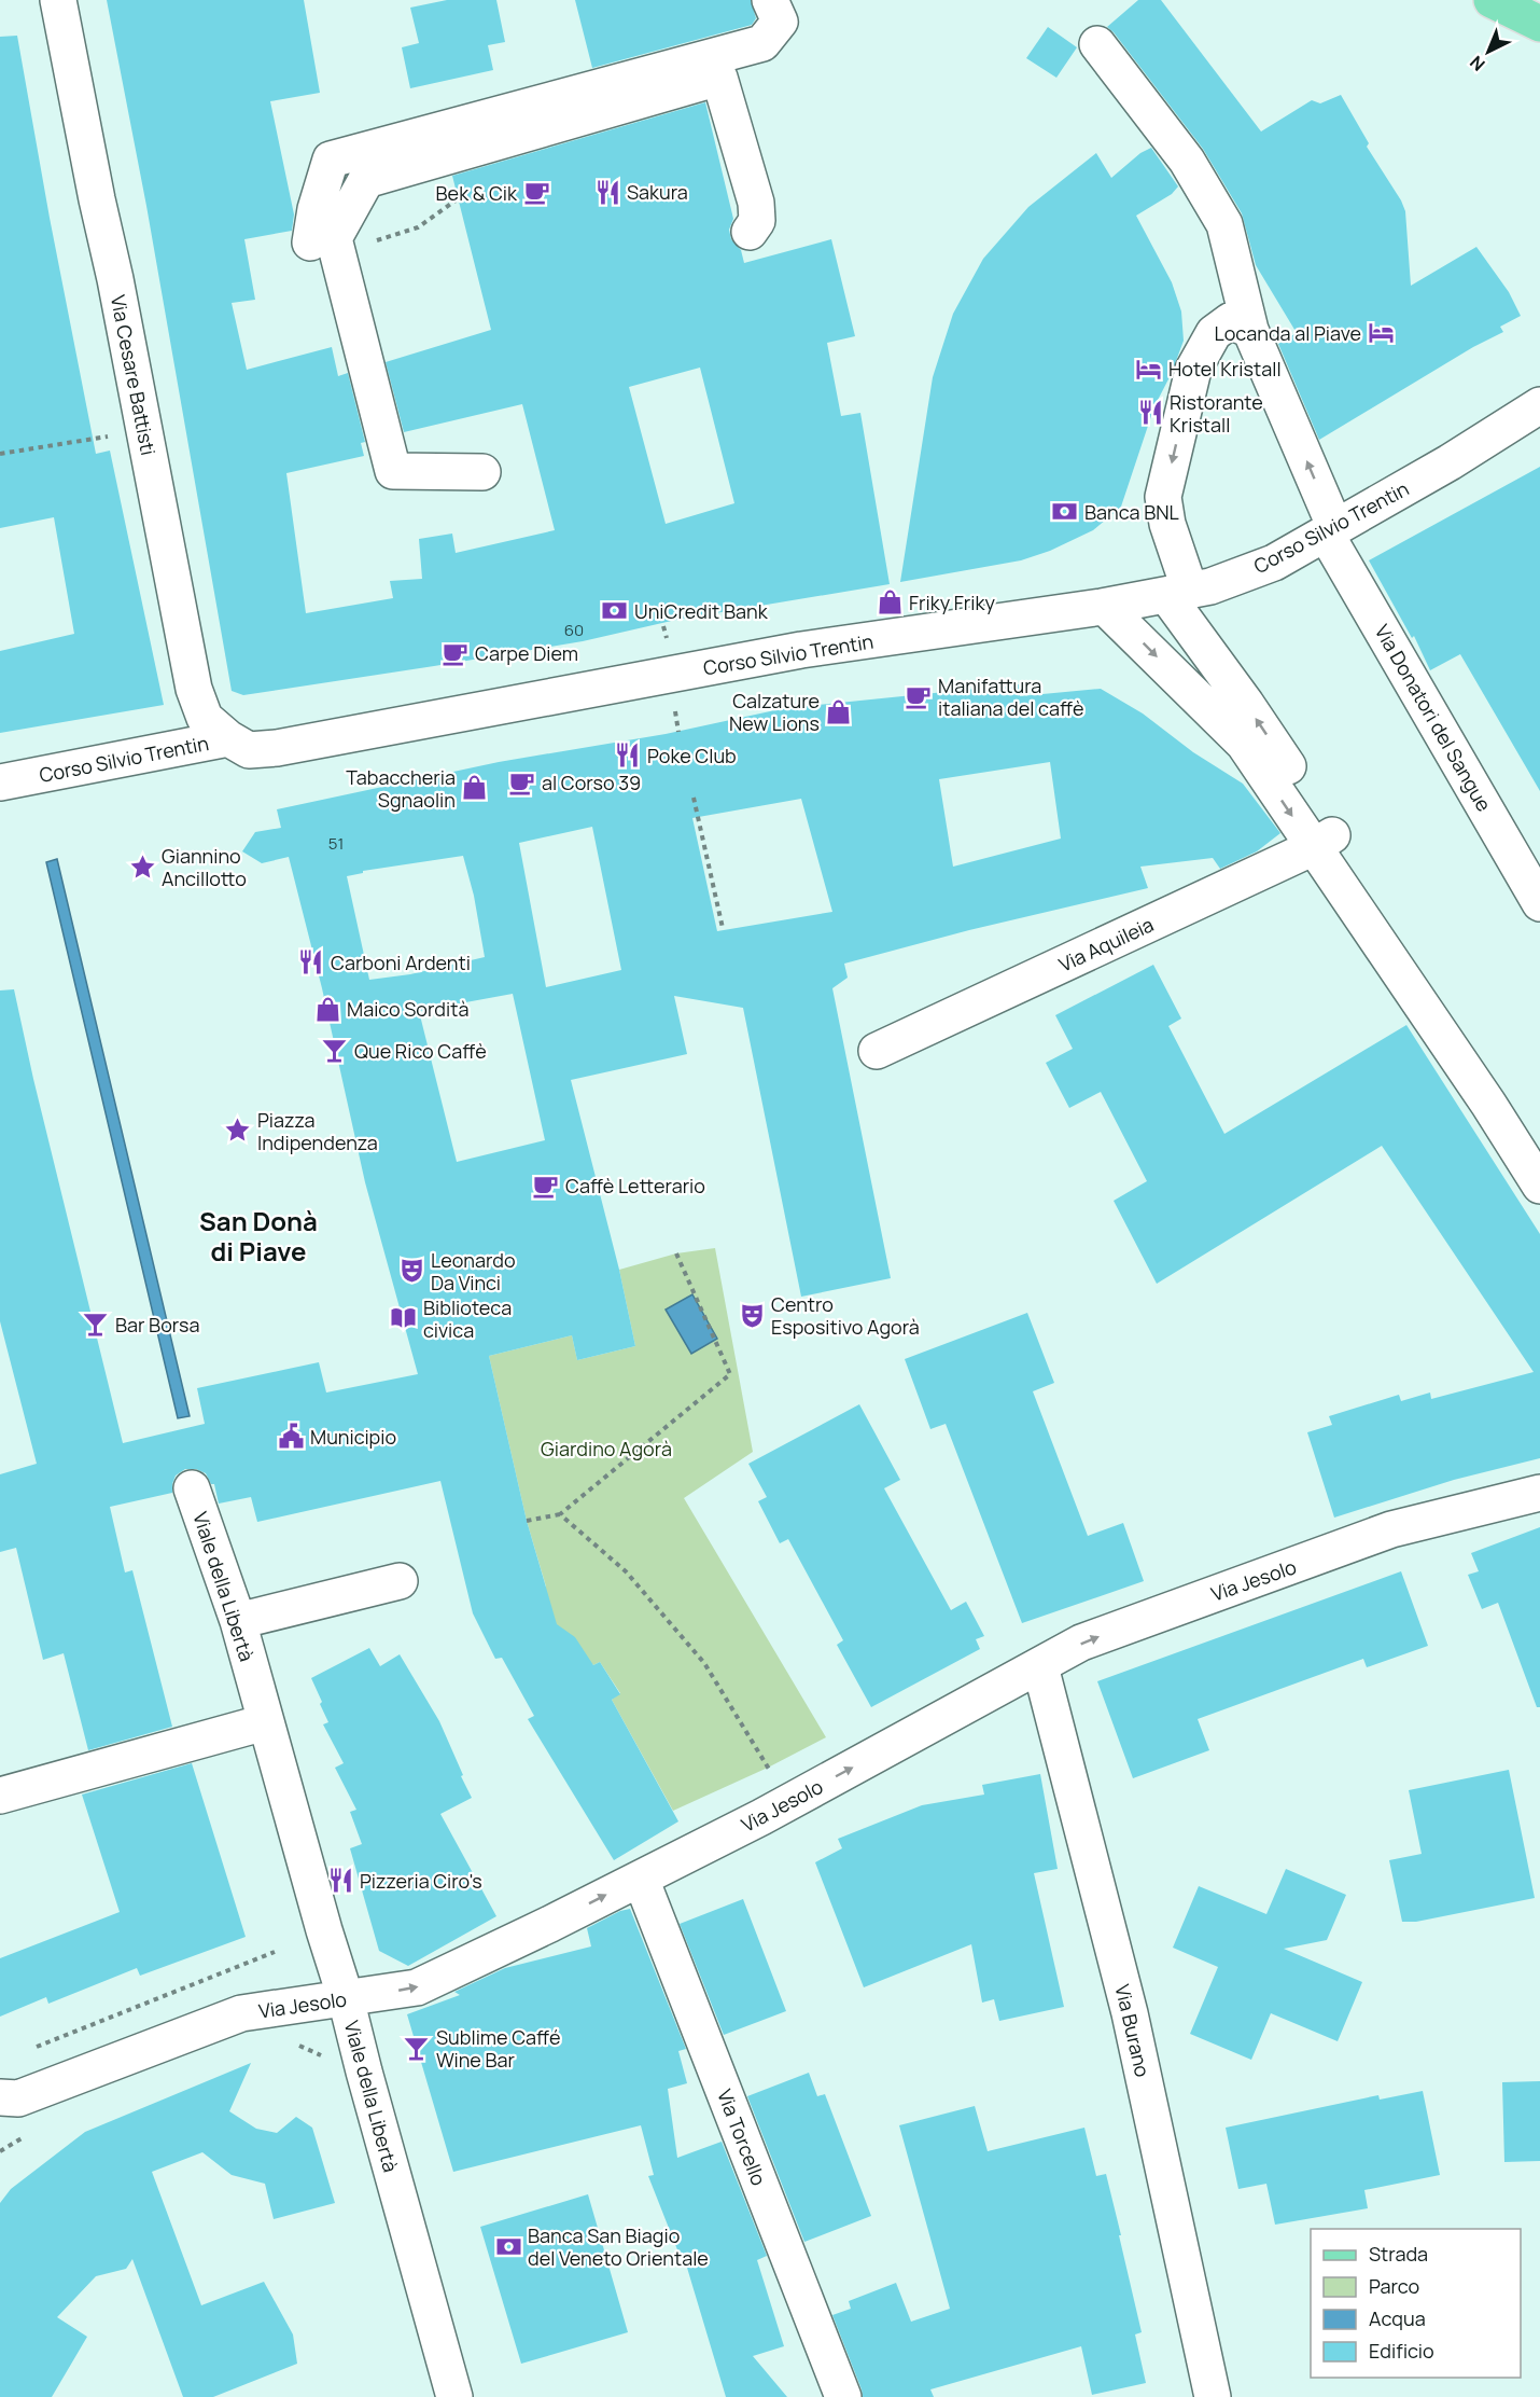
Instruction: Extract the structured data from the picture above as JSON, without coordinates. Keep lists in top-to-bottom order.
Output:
{
  "streets": {
    "street": [
      "Via Cesare Battisti",
      "Corso Silvio Trentin",
      "Via Donatori del Sangue",
      "Via Aquileia",
      "Via Jesolo",
      "Viale della Libertà",
      "Via Burano",
      "Via Torcello"
    ]
  },
  "crossings": [
    ["Via Cesare Battisti", "Corso Silvio Trentin"],
    ["Corso Silvio Trentin", "Via Donatori del Sangue"],
    ["Via Jesolo", "Viale della Libertà"],
    ["Via Jesolo", "Via Burano"],
    ["Via Jesolo", "Via Torcello"]
  ],
  "one_way": ["Via Jesolo"],
  "districts": ["San Donà di Piave"],
  "parks": ["Giardino Agorà"],
  "places": {
    "restaurant": [
      "Sakura",
      "Ristorante Kristall",
      "Poke Club",
      "Carboni Ardenti",
      "Pizzeria Ciro's"
    ],
    "cafe": [
      "Bek & Cik",
      "Carpe Diem",
      "Manifattura italiana del caffè",
      "al Corso 39",
      "Caffè Letterario"
    ],
    "hotel": ["Locanda al Piave", "Hotel Kristall"],
    "bank": ["Banca BNL", "UniCredit Bank", "Banca San Biagio del Veneto Orientale"],
    "shop": [
      "Friky Friky",
      "Calzature New Lions",
      "Tabaccheria Sgnaolin",
      "Maico Sordità"
    ],
    "place": ["Giannino Ancillotto", "Piazza Indipendenza"],
    "bar": ["Que Rico Caffè", "Bar Borsa", "Sublime Caffé Wine Bar"],
    "theatre": ["Leonardo Da Vinci", "Centro Espositivo Agorà"],
    "library": ["Biblioteca civica"],
    "public building": ["Municipio"]
  },
  "house_numbers": ["60", "51"],
  "legend": [
    "Strada",
    "Parco",
    "Acqua",
    "Edificio"
  ],
  "north": "bottom left"
}
